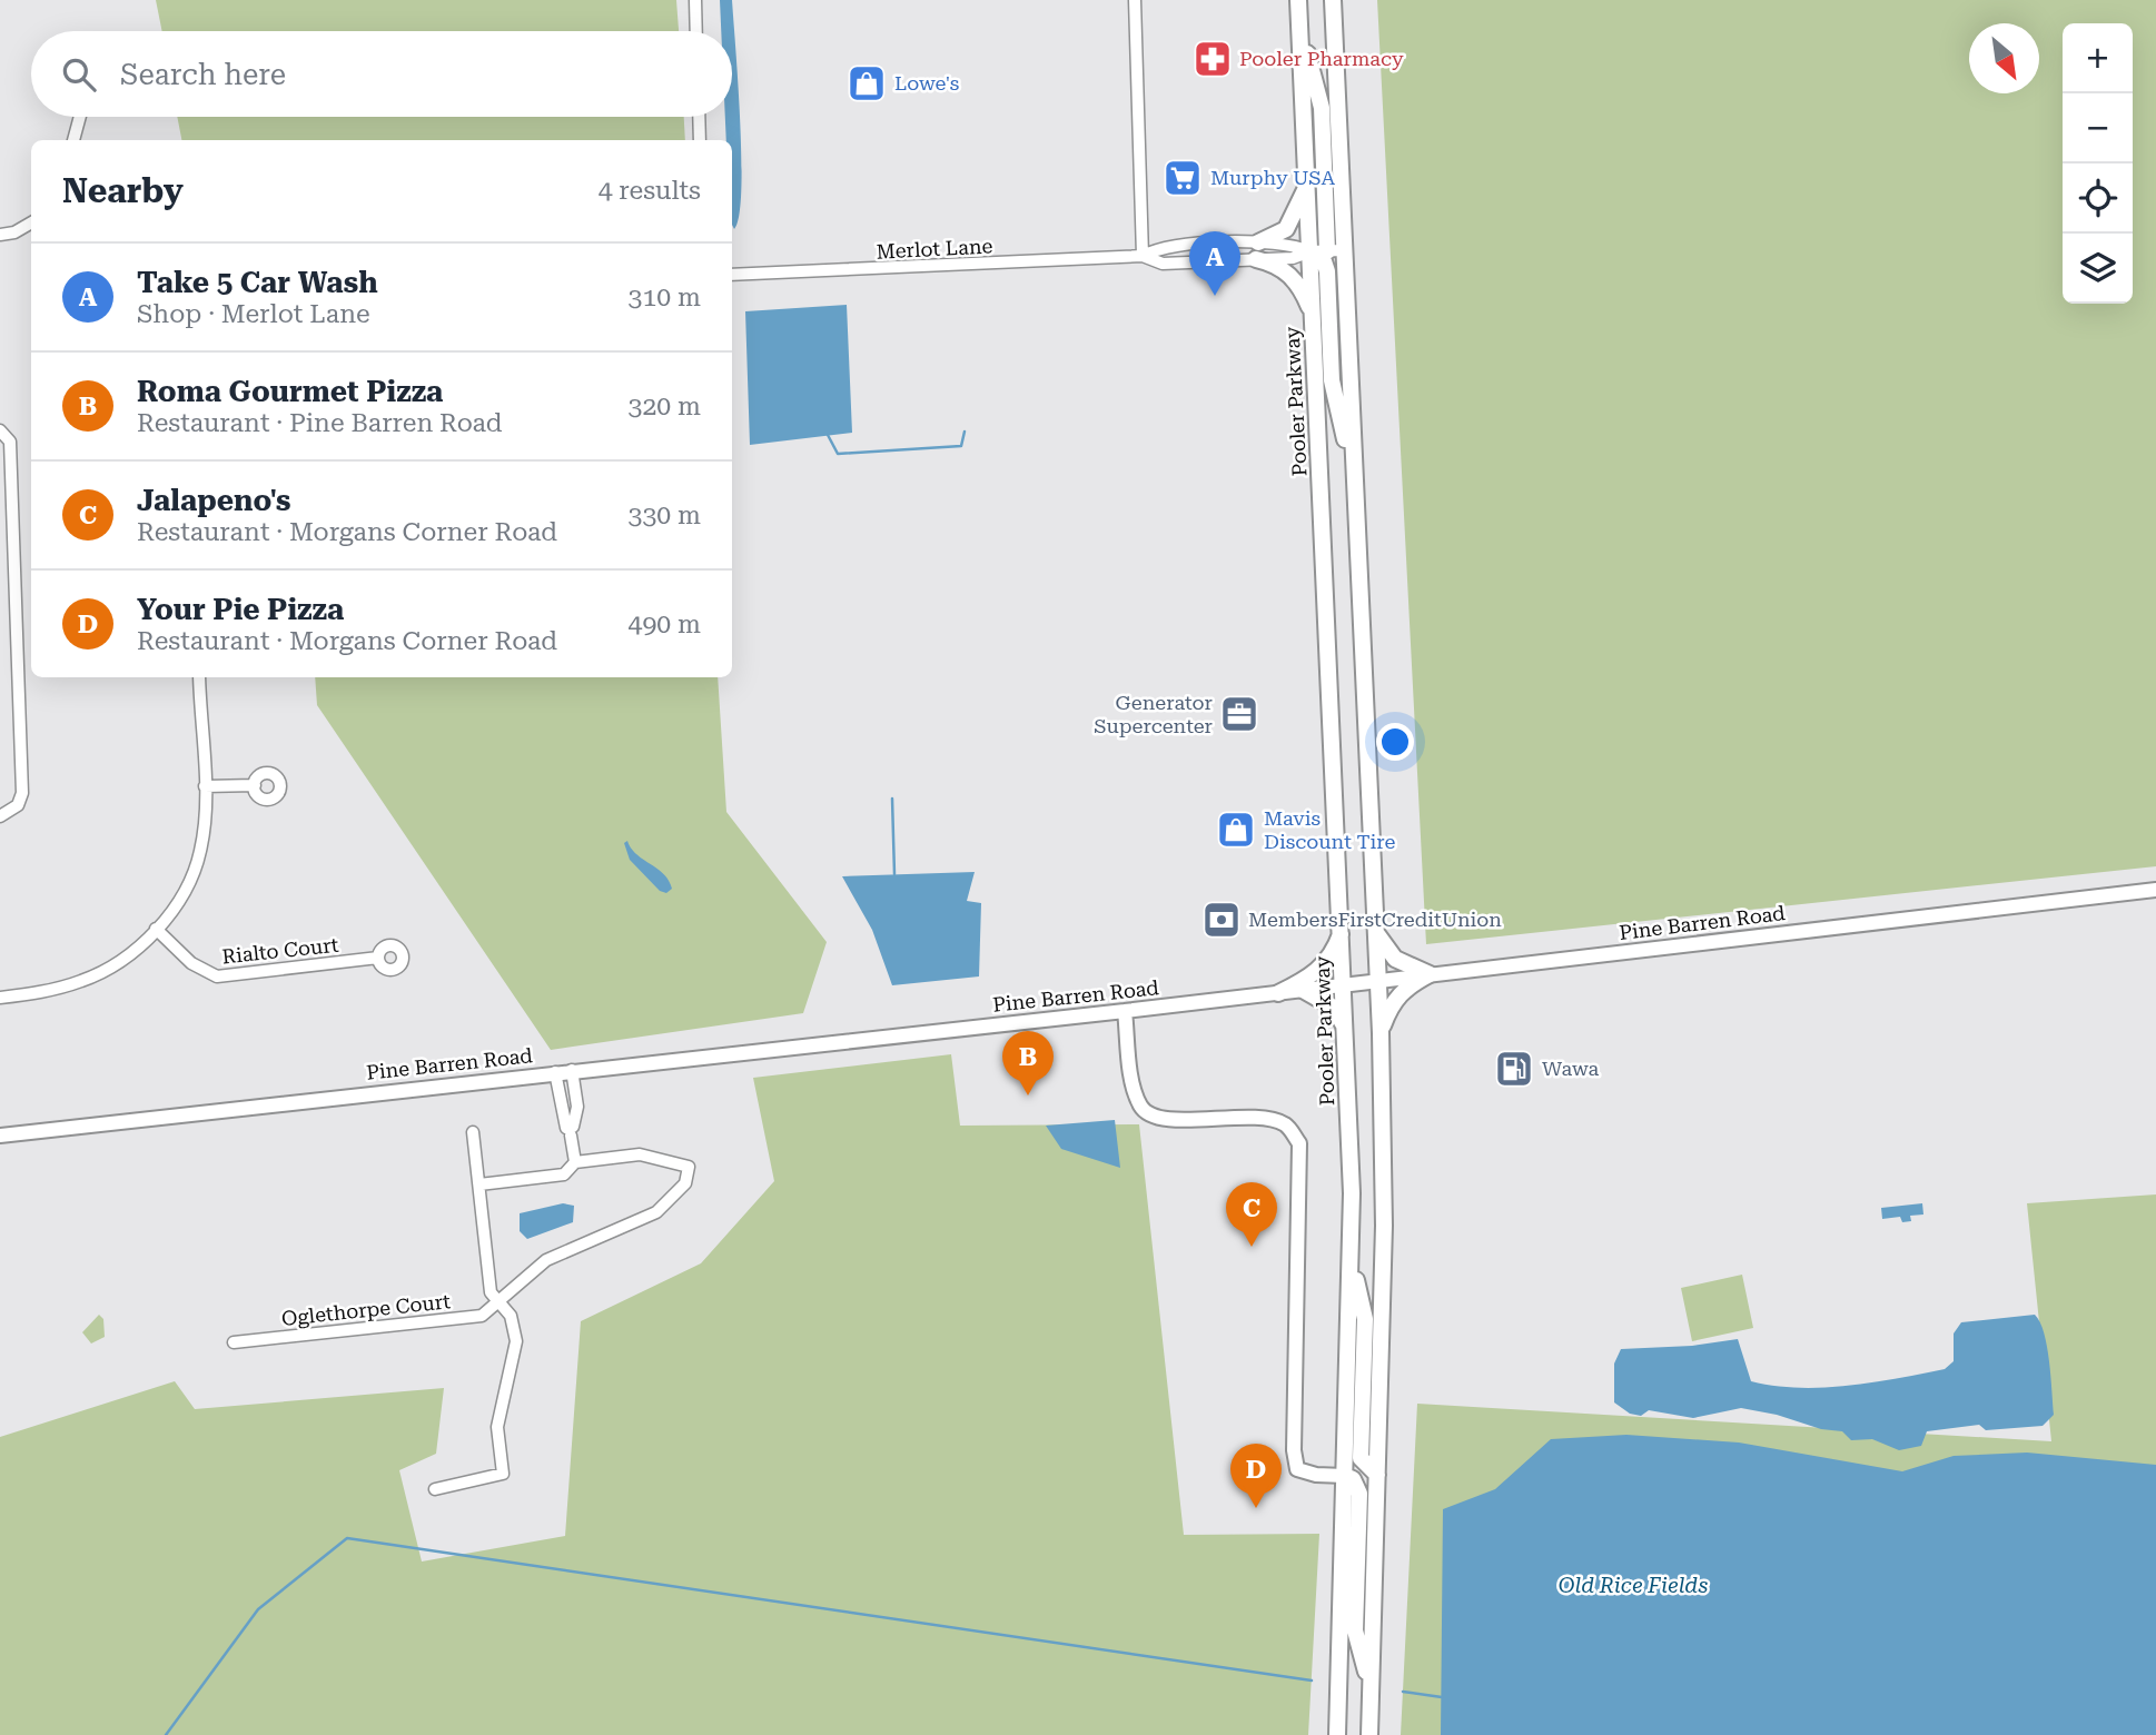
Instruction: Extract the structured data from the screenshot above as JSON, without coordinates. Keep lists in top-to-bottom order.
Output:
{
  "streets": {
    "main road": ["Pooler Parkway", "Pine Barren Road"],
    "street": ["Merlot Lane", "Rialto Court", "Oglethorpe Court"]
  },
  "crossings": [
    ["Merlot Lane", "Pooler Parkway"],
    ["Pooler Parkway", "Pine Barren Road"]
  ],
  "water": ["Old Rice Fields"],
  "places": {
    "pharmacy": ["Pooler Pharmacy"],
    "shop": ["Lowe's", "Mavis Discount Tire"],
    "supermarket": ["Murphy USA"],
    "office": ["Generator Supercenter"],
    "bank": ["MembersFirstCreditUnion"],
    "fuel station": ["Wawa"]
  },
  "north": "bottom right",
  "page": {
    "map_buttons": ["+", "−"],
    "search": "Search here",
    "heading": ["Nearby", "4 results"],
    "pins": [
      "A",
      "B",
      "C",
      "D"
    ],
    "list": [
      {
        "mark": "A",
        "name": "Take 5 Car Wash",
        "note": "Shop · Merlot Lane",
        "value": "310 m"
      },
      {
        "mark": "B",
        "name": "Roma Gourmet Pizza",
        "note": "Restaurant · Pine Barren Road",
        "value": "320 m"
      },
      {
        "mark": "C",
        "name": "Jalapeno's",
        "note": "Restaurant · Morgans Corner Road",
        "value": "330 m"
      },
      {
        "mark": "D",
        "name": "Your Pie Pizza",
        "note": "Restaurant · Morgans Corner Road",
        "value": "490 m"
      }
    ]
  }
}
